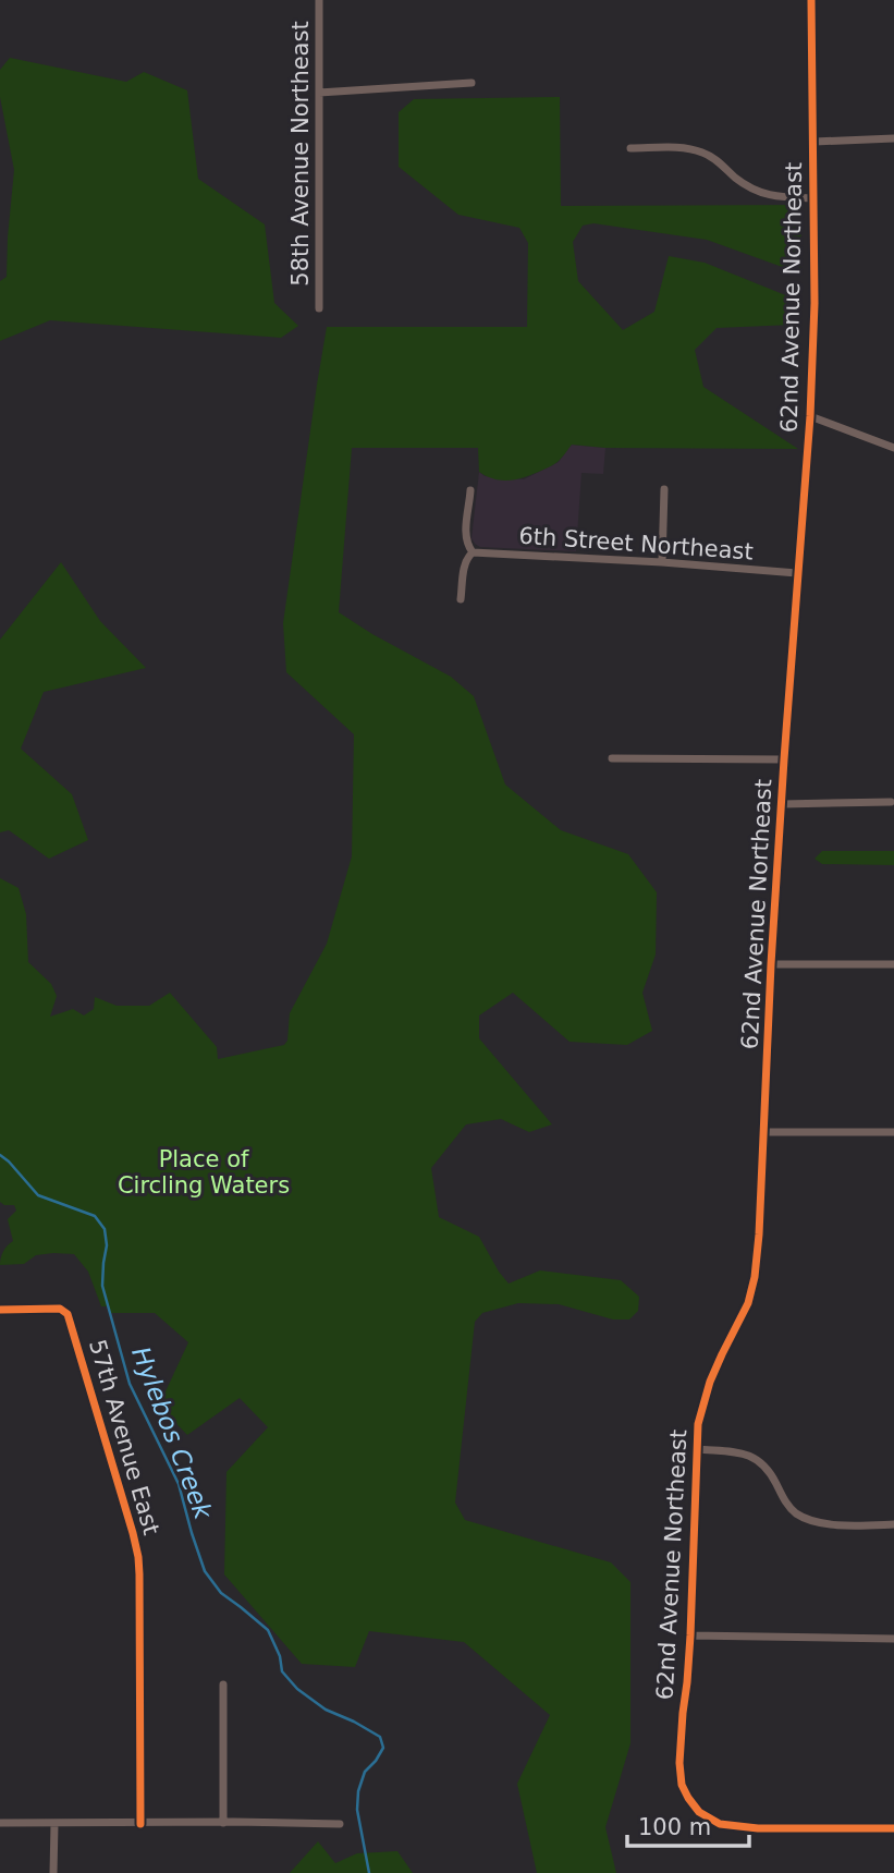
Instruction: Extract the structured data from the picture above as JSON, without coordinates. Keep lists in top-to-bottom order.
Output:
{
  "streets": {
    "street": [
      "58th Avenue Northeast",
      "62nd Avenue Northeast",
      "6th Street Northeast",
      "57th Avenue East"
    ]
  },
  "crossings": [
    ["62nd Avenue Northeast", "6th Street Northeast"]
  ],
  "water": ["Hylebos Creek"],
  "parks": ["Place of Circling Waters"],
  "scale_bar": "100 m"
}
